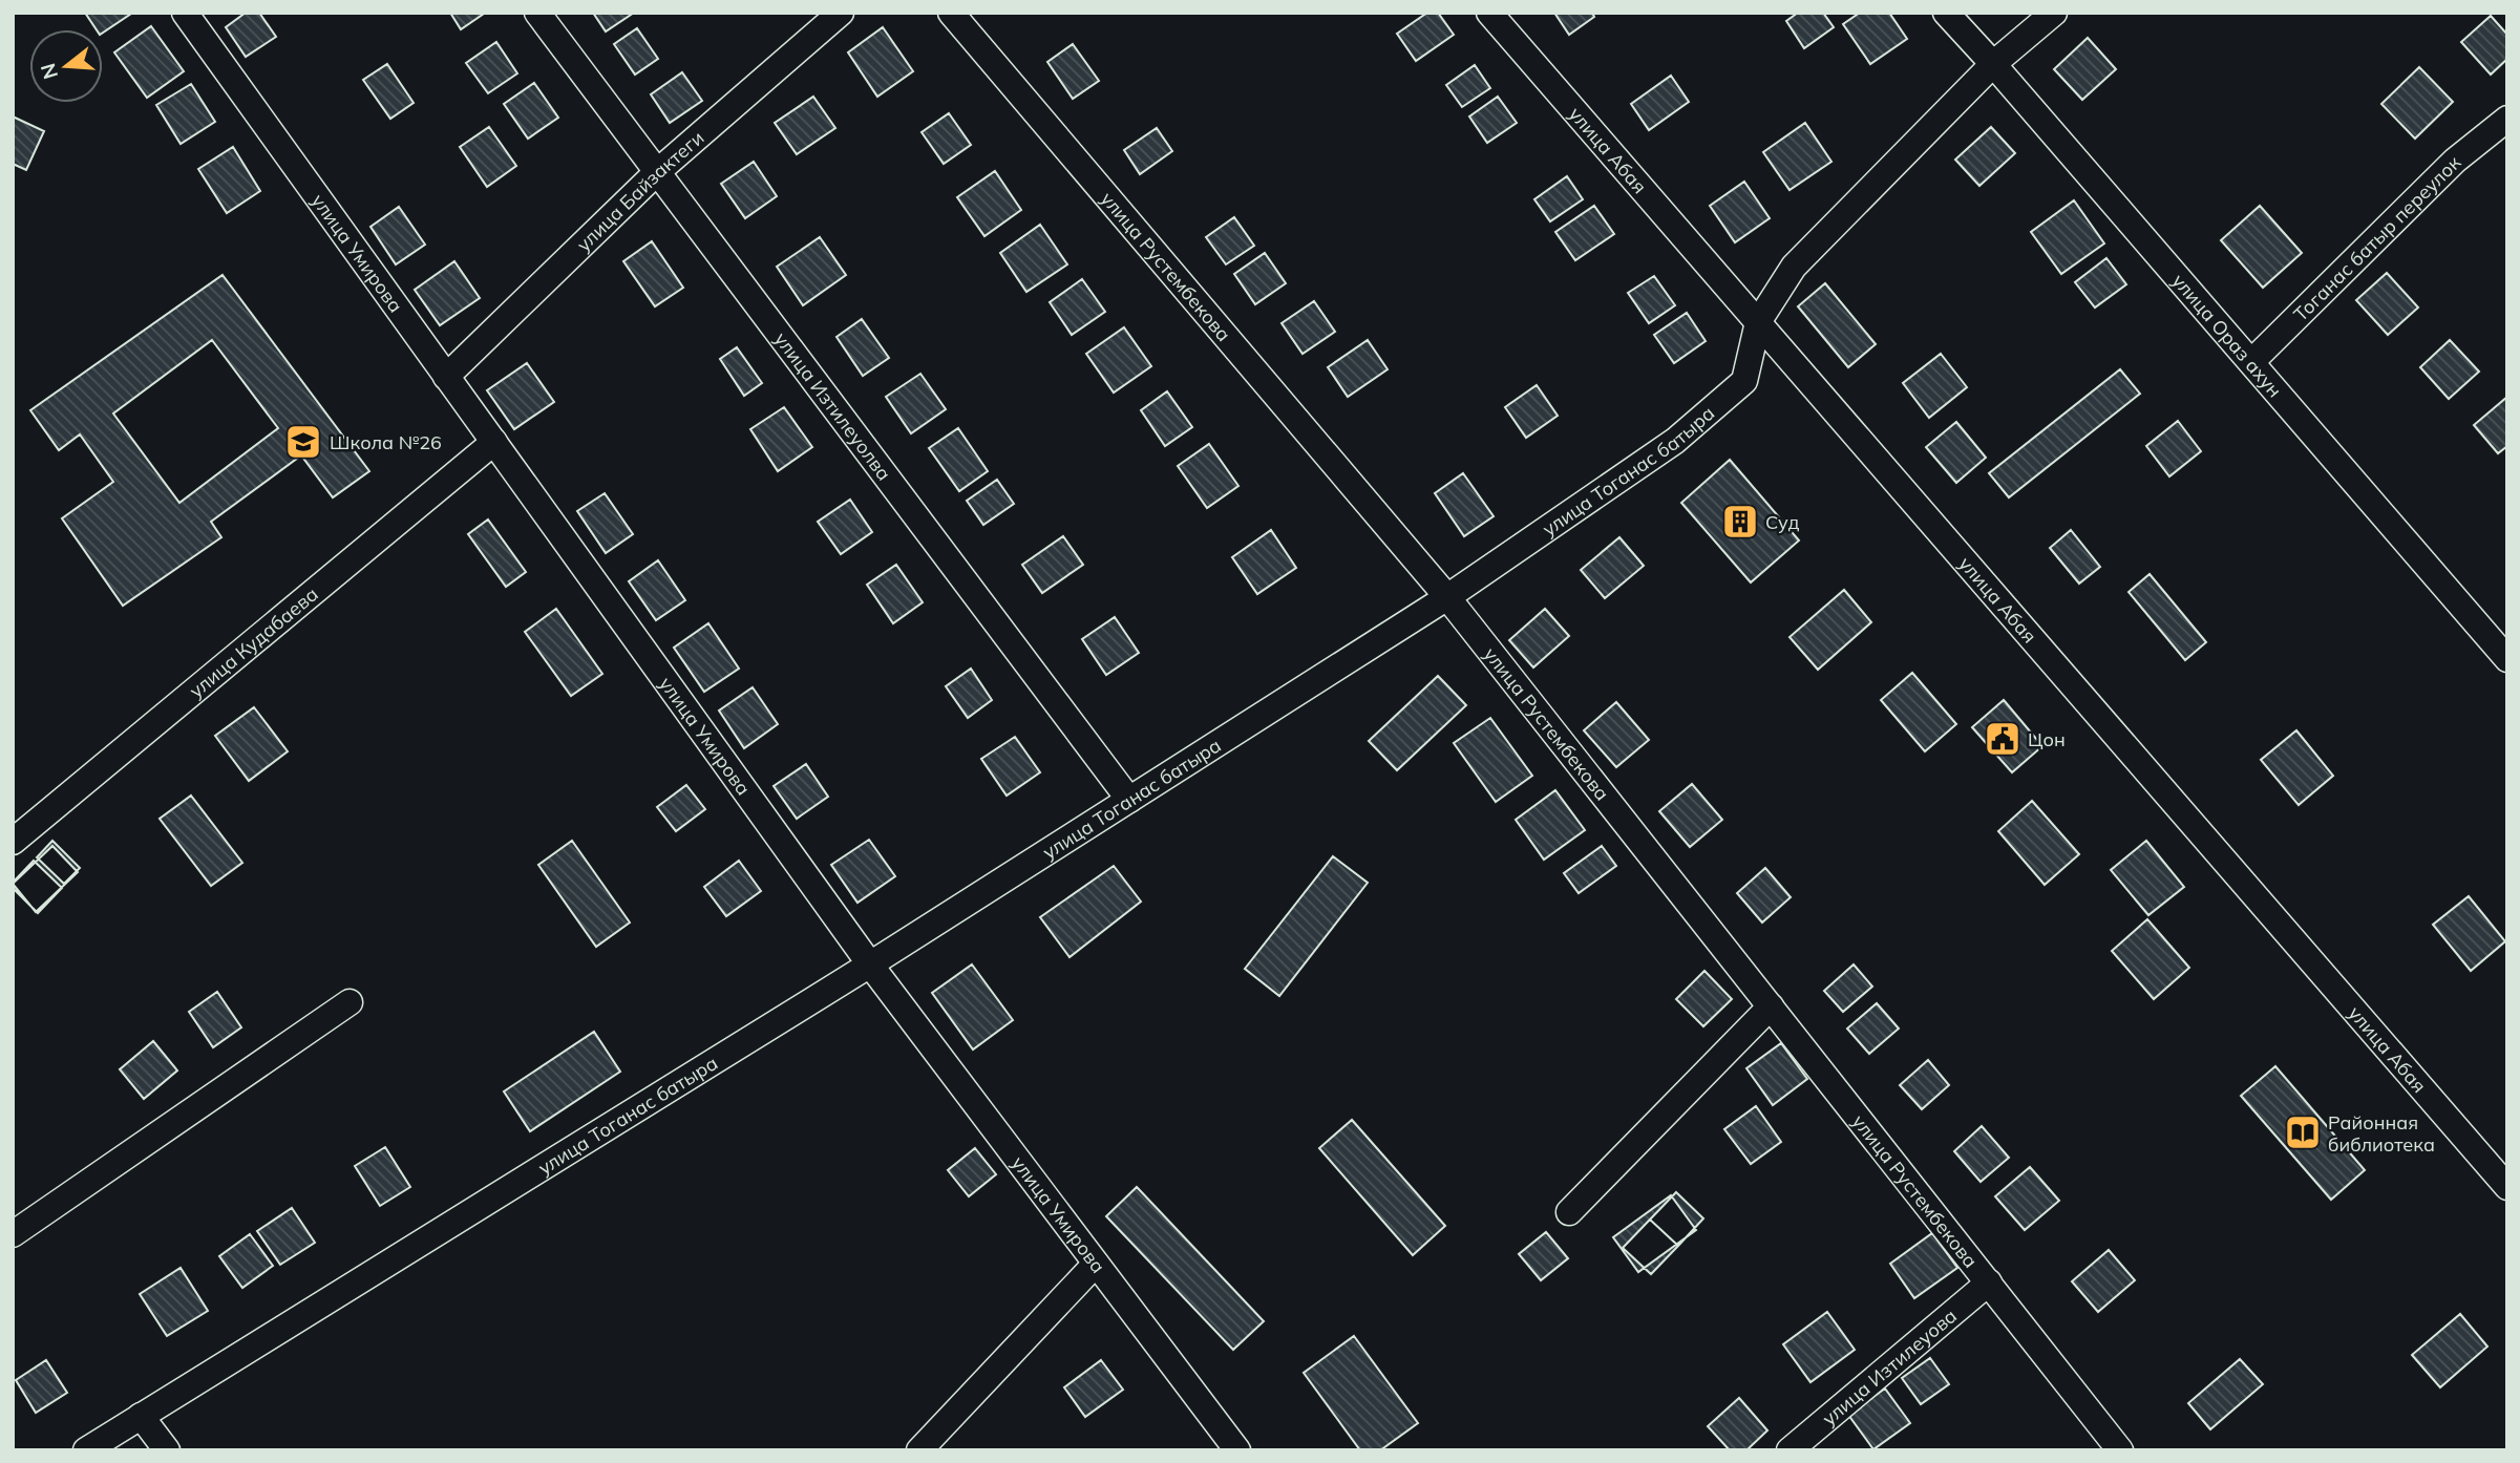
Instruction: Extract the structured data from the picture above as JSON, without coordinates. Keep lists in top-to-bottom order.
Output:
{
  "streets": {
    "street": [
      "улица Абая",
      "улица Байзактеги",
      "Тоганас батыр переулок",
      "улица Умирова",
      "улица Рустембекова",
      "улица Ораз ахун",
      "улица Изтилеуолва",
      "улица Тоганас батыра",
      "улица Кудабаева",
      "улица Изтилеуова"
    ]
  },
  "crossings": [
    ["улица Абая", "улица Тоганас батыра"],
    ["улица Байзактеги", "улица Умирова"],
    ["улица Байзактеги", "улица Изтилеуолва"],
    ["Тоганас батыр переулок", "улица Ораз ахун"],
    ["улица Умирова", "улица Тоганас батыра"],
    ["улица Умирова", "улица Кудабаева"],
    ["улица Рустембекова", "улица Тоганас батыра"],
    ["улица Рустембекова", "улица Изтилеуова"],
    ["улица Ораз ахун", "улица Тоганас батыра"],
    ["улица Изтилеуолва", "улица Тоганас батыра"]
  ],
  "places": {
    "school or university": ["Школа №26"],
    "building": ["Суд"],
    "public building": ["Цон"],
    "library": ["Районная библиотека"]
  },
  "north": "left"
}
